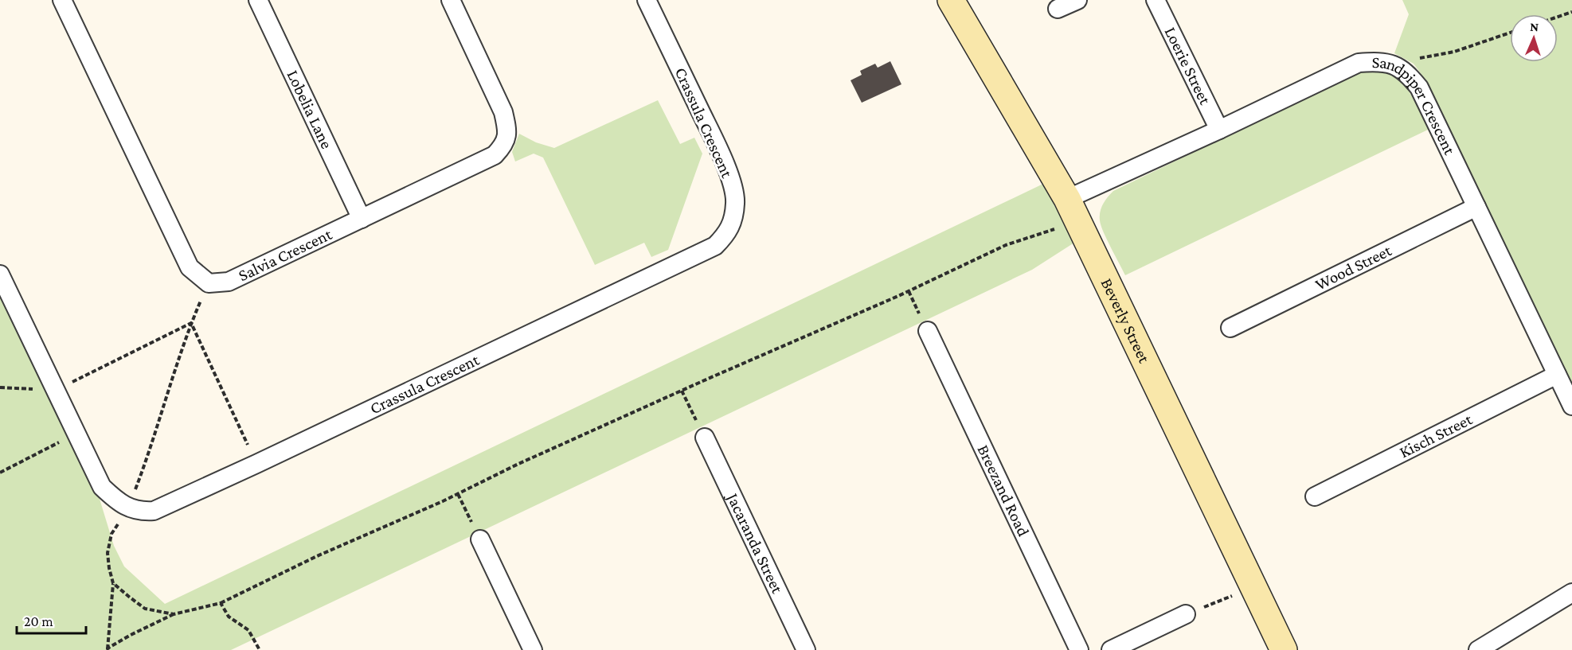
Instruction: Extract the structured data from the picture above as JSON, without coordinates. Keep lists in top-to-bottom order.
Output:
{
  "streets": {
    "street": [
      "Loerie Street",
      "Lobelia Lane",
      "Sandpiper Crescent",
      "Crassula Crescent",
      "Salvia Crescent",
      "Wood Street",
      "Beverly Street",
      "Kisch Street",
      "Breezand Road",
      "Jacaranda Street"
    ]
  },
  "crossings": [
    ["Loerie Street", "Sandpiper Crescent"],
    ["Lobelia Lane", "Salvia Crescent"],
    ["Sandpiper Crescent", "Wood Street"],
    ["Sandpiper Crescent", "Beverly Street"],
    ["Sandpiper Crescent", "Kisch Street"]
  ],
  "scale_bar": "20 m",
  "north": "top"
}
